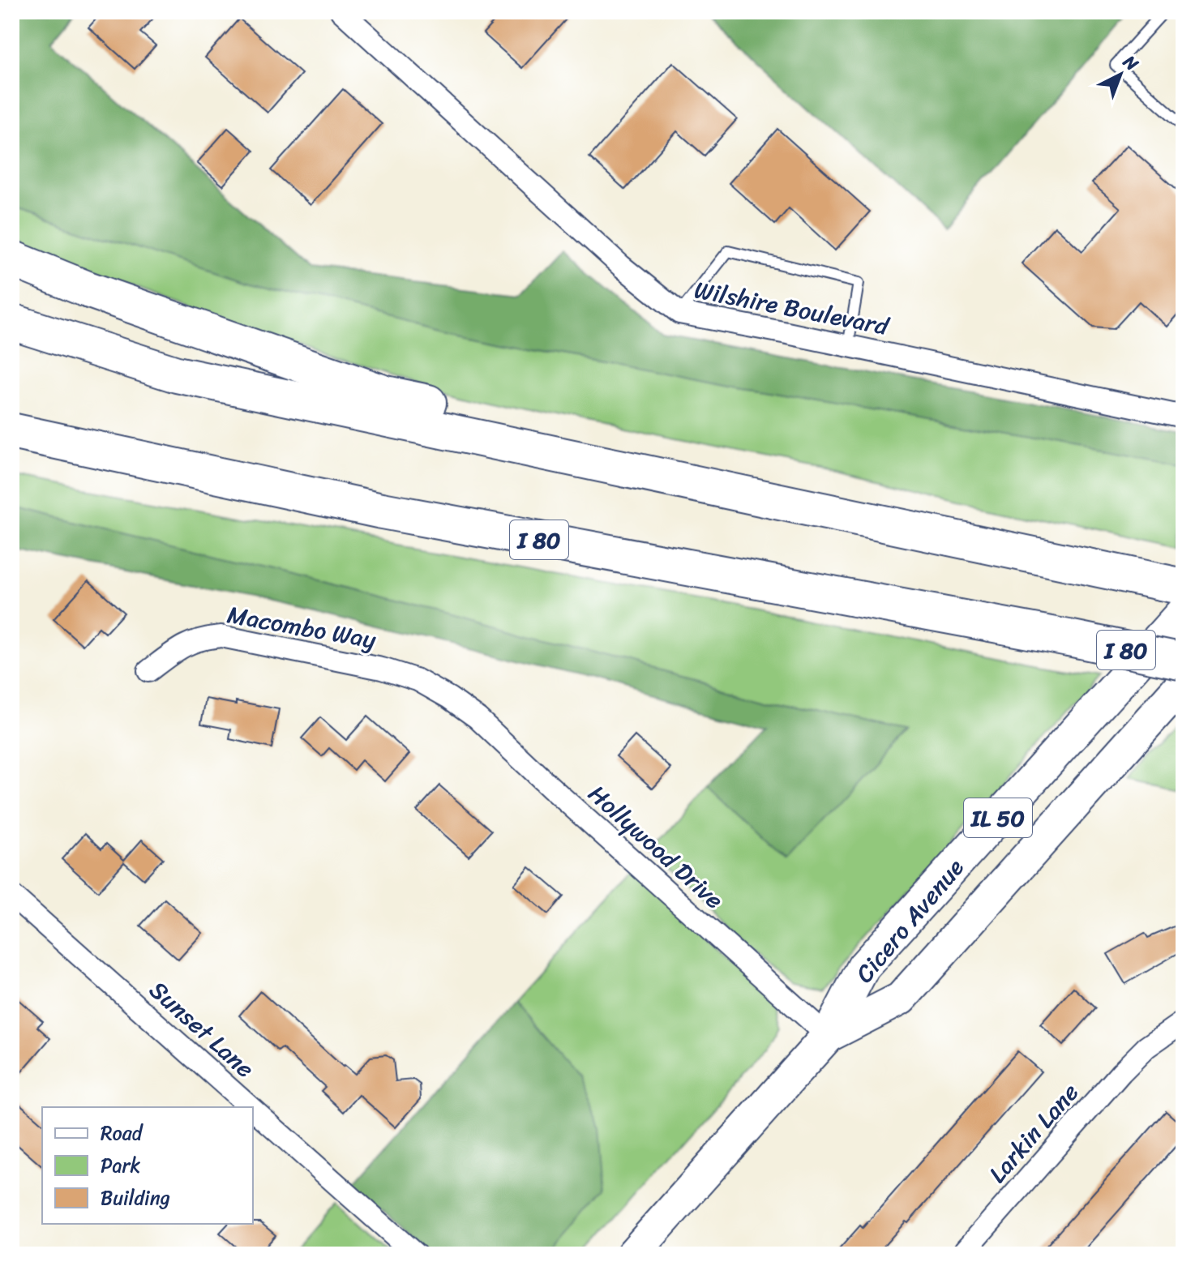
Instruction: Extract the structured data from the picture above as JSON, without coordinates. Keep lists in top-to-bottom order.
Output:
{
  "streets": {
    "highway": ["I 80"],
    "main road": ["IL 50", "Cicero Avenue"],
    "street": [
      "Wilshire Boulevard",
      "Macombo Way",
      "Hollywood Drive",
      "Sunset Lane",
      "Larkin Lane"
    ]
  },
  "crossings": [
    ["Macombo Way", "Hollywood Drive"],
    ["Hollywood Drive", "Cicero Avenue"]
  ],
  "legend": ["Road", "Park", "Building"],
  "north": "top right"
}
